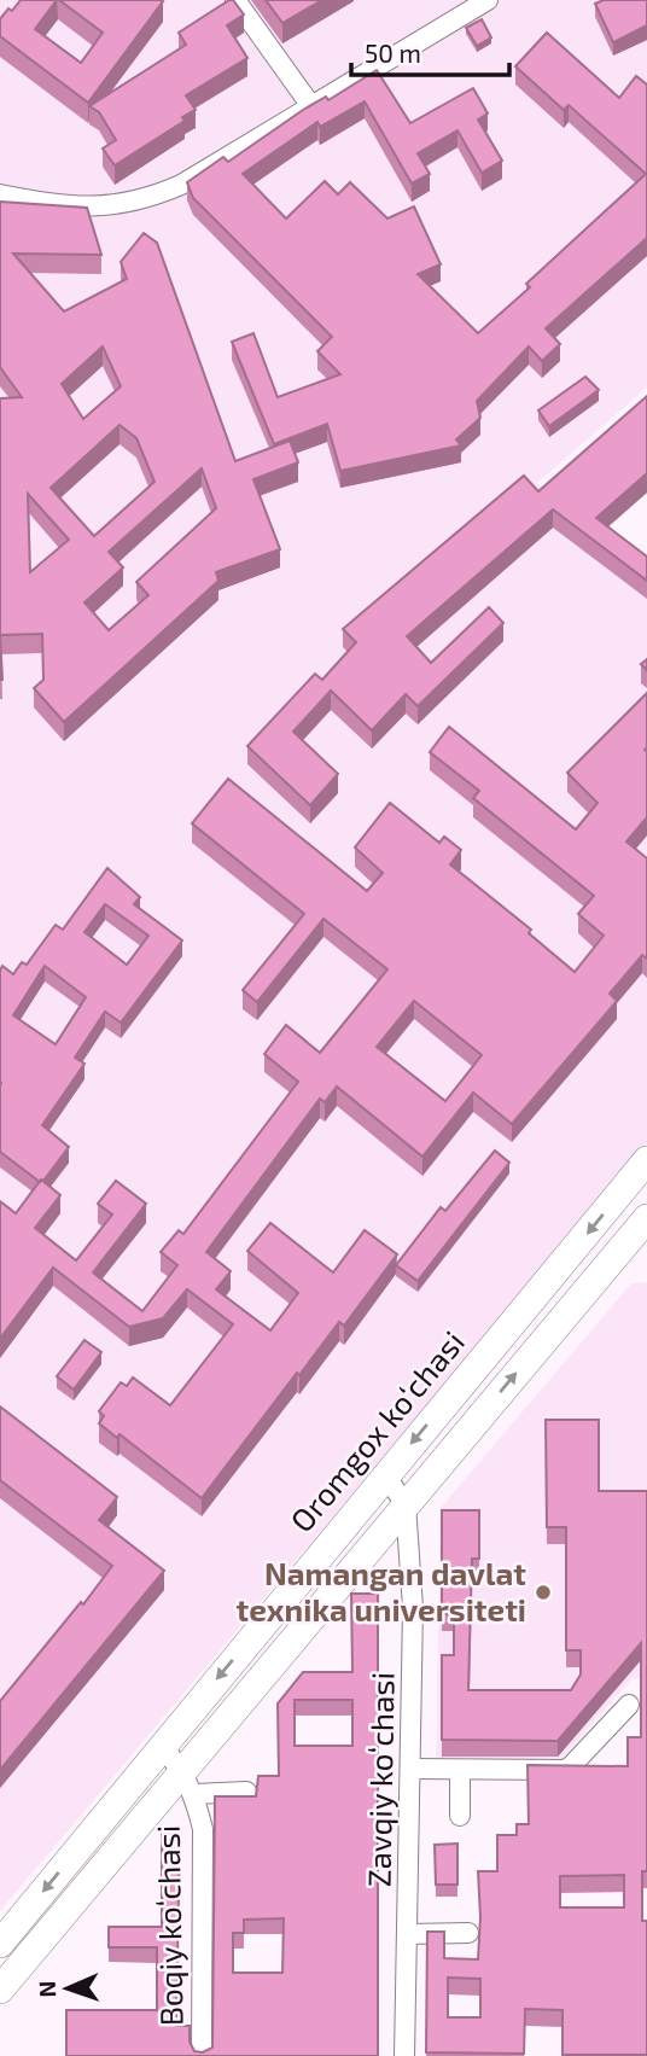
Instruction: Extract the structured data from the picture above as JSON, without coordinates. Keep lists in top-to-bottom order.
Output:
{
  "streets": {
    "main road": ["Oromgox ko‘chasi"],
    "street": ["Zavqiy koʻchasi", "Boqiy koʻchasi"]
  },
  "places": ["Namangan davlat texnika universiteti"],
  "scale_bar": "50 m",
  "north": "left"
}
